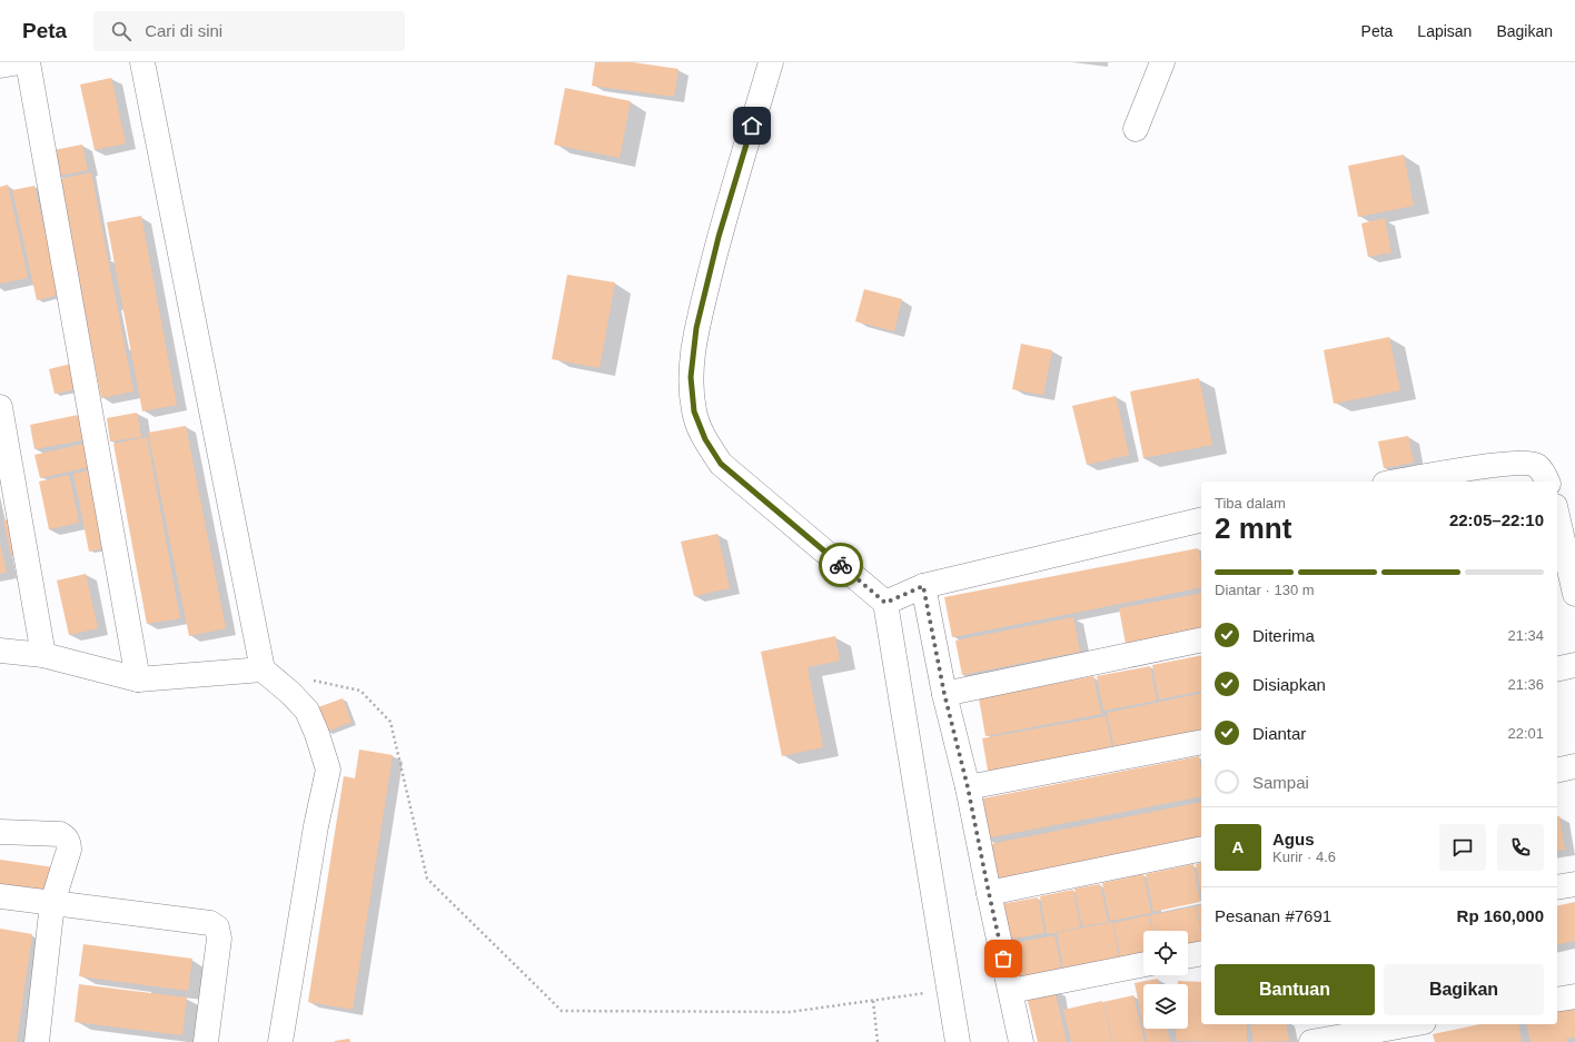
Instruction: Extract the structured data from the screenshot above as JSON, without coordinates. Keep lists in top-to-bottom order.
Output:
{
  "page": {
    "header": "Peta",
    "search": "Cari di sini",
    "nav": ["Peta", "Lapisan", "Bagikan"],
    "heading": ["2 mnt", "Tiba dalam", "22:05–22:10"],
    "panel": [
      "Agus",
      "Kurir · 4.6",
      "Pesanan #7691",
      "Rp 160,000"
    ],
    "bar": "Diantar · 130 m",
    "list": [
      ["Diterima", "21:34"],
      ["Disiapkan", "21:36"],
      ["Diantar", "22:01"],
      "Sampai"
    ],
    "round": "A",
    "buttons": ["Bantuan", "Bagikan"]
  }
}
